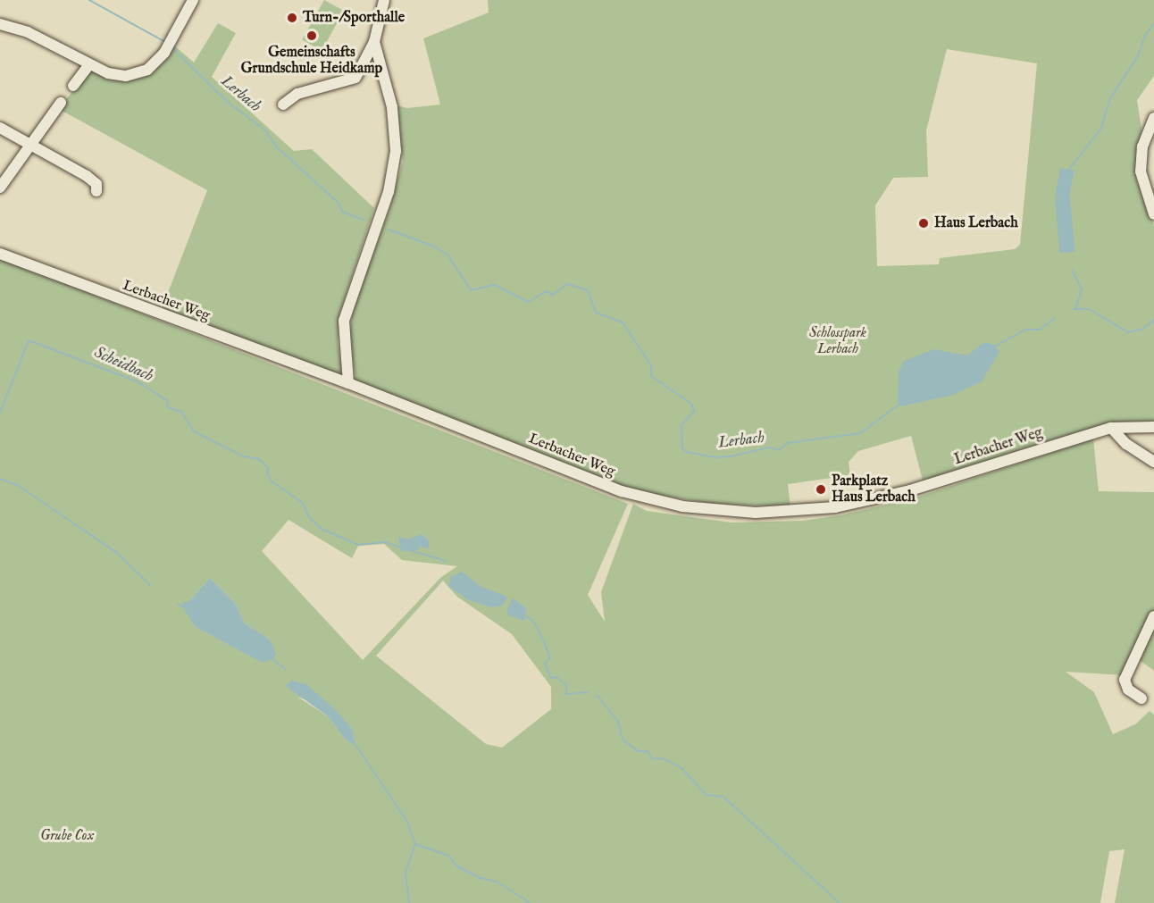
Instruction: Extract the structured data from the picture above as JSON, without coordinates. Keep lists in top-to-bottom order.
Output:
{
  "streets": {
    "street": ["Lerbacher Weg"]
  },
  "water": ["Lerbach", "Scheidbach"],
  "parks": ["Schlosspark Lerbach", "Grube Cox"],
  "places": [
    "Turn-/Sporthalle",
    "Gemeinschafts Grundschule Heidkamp",
    "Haus Lerbach",
    "Parkplatz Haus Lerbach"
  ]
}
